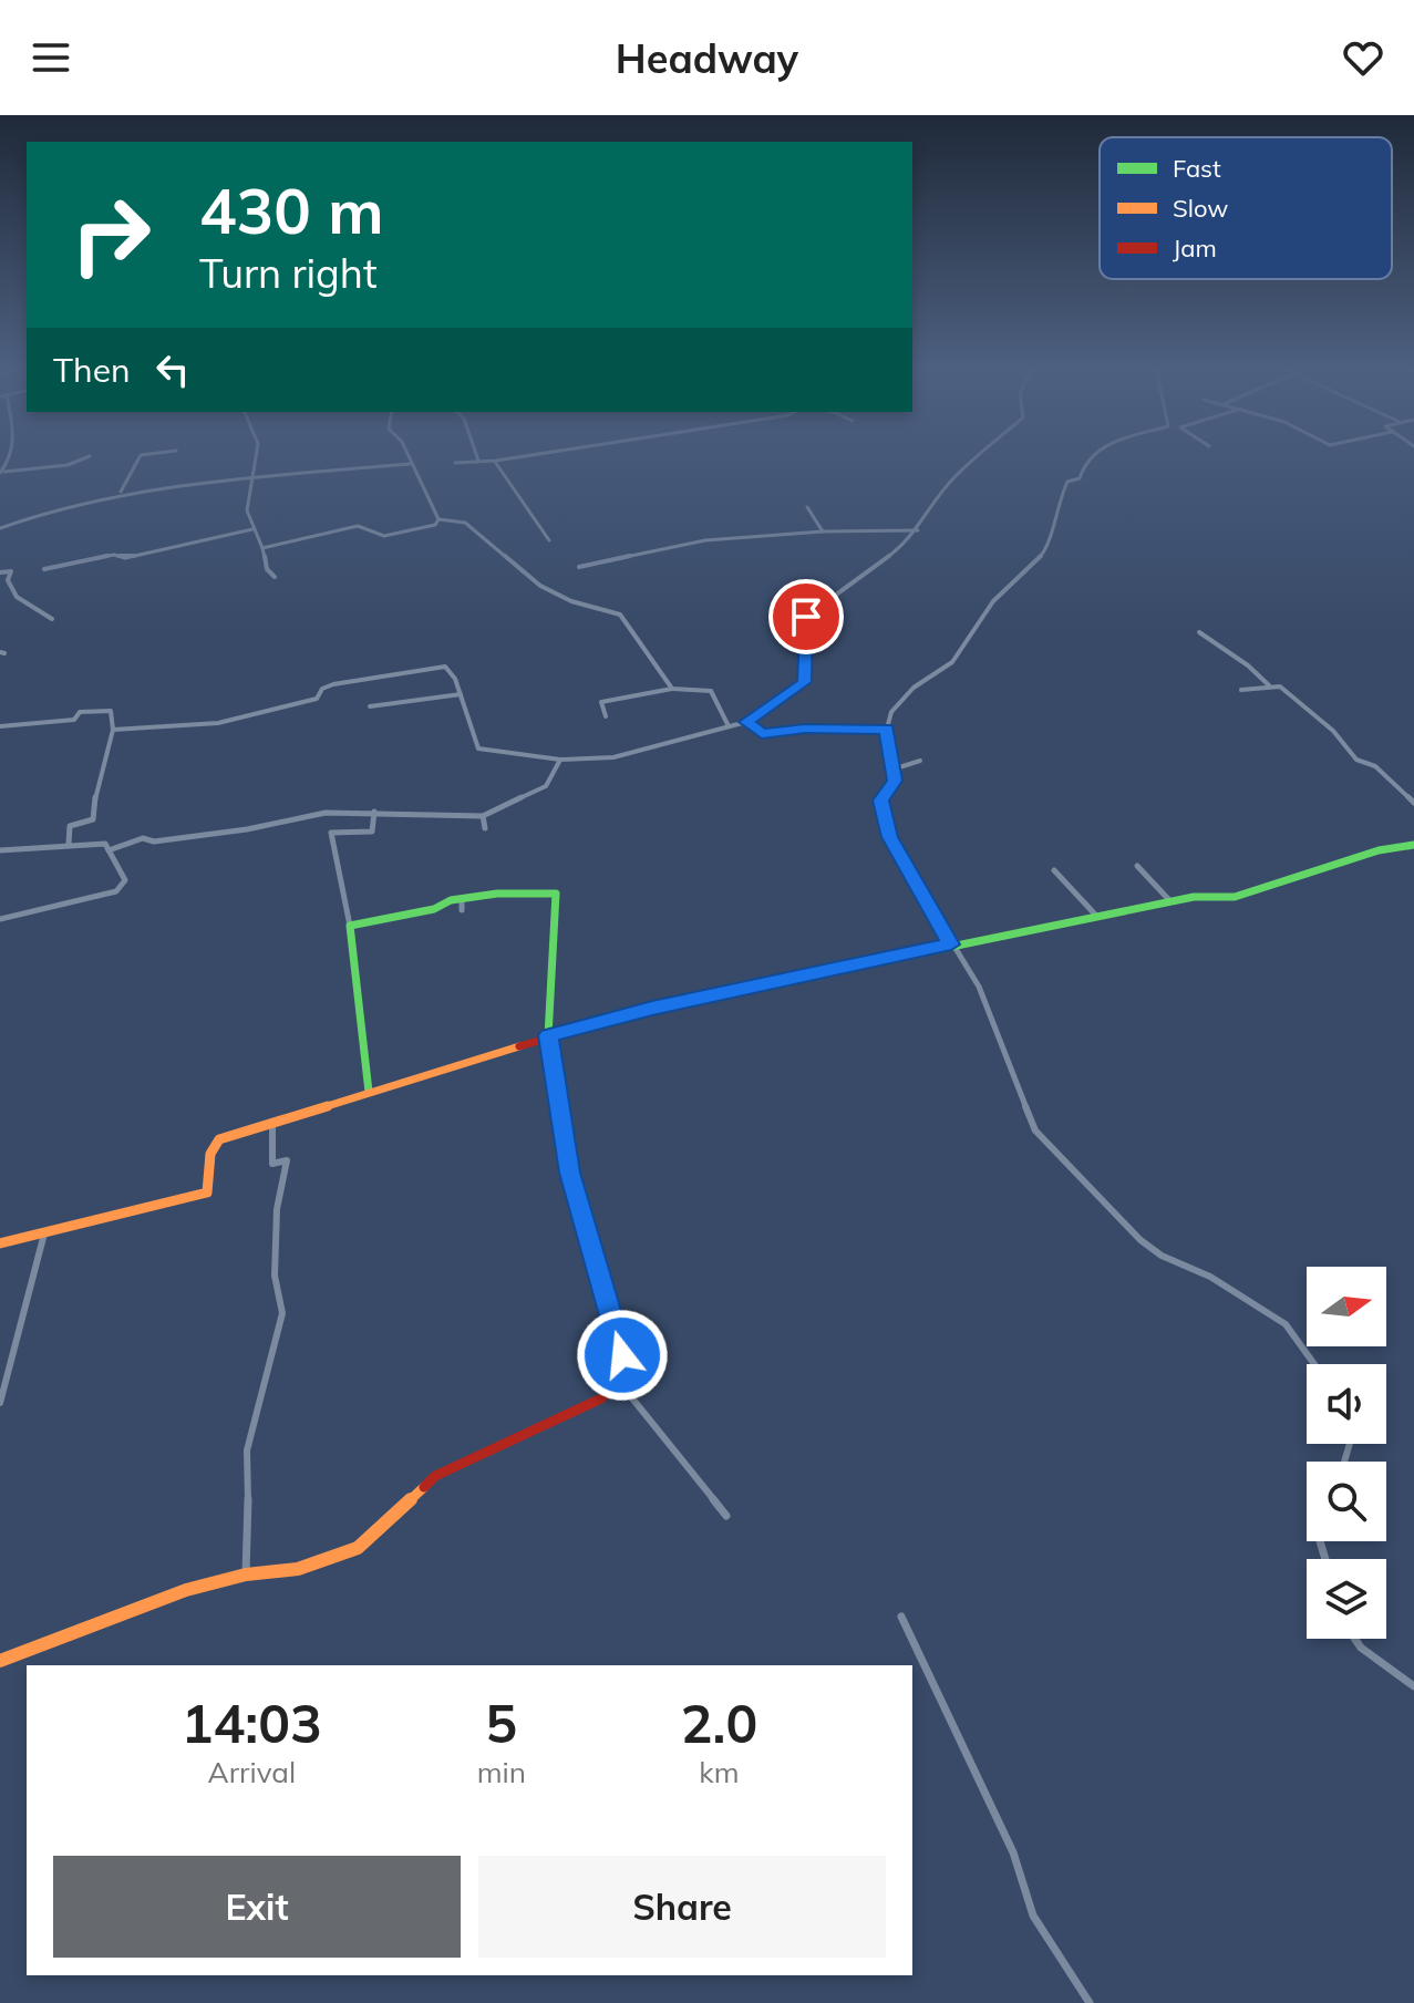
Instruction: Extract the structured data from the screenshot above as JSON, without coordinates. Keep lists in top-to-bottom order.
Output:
{
  "legend": ["Fast", "Slow", "Jam"],
  "north": "right",
  "page": {
    "header": "Headway",
    "turn": ["430 m", "Turn right"],
    "then": "Then",
    "eta": [
      "14:03",
      "Arrival",
      "5",
      "min",
      "2.0",
      "km"
    ],
    "buttons": ["Exit", "Share"]
  }
}
